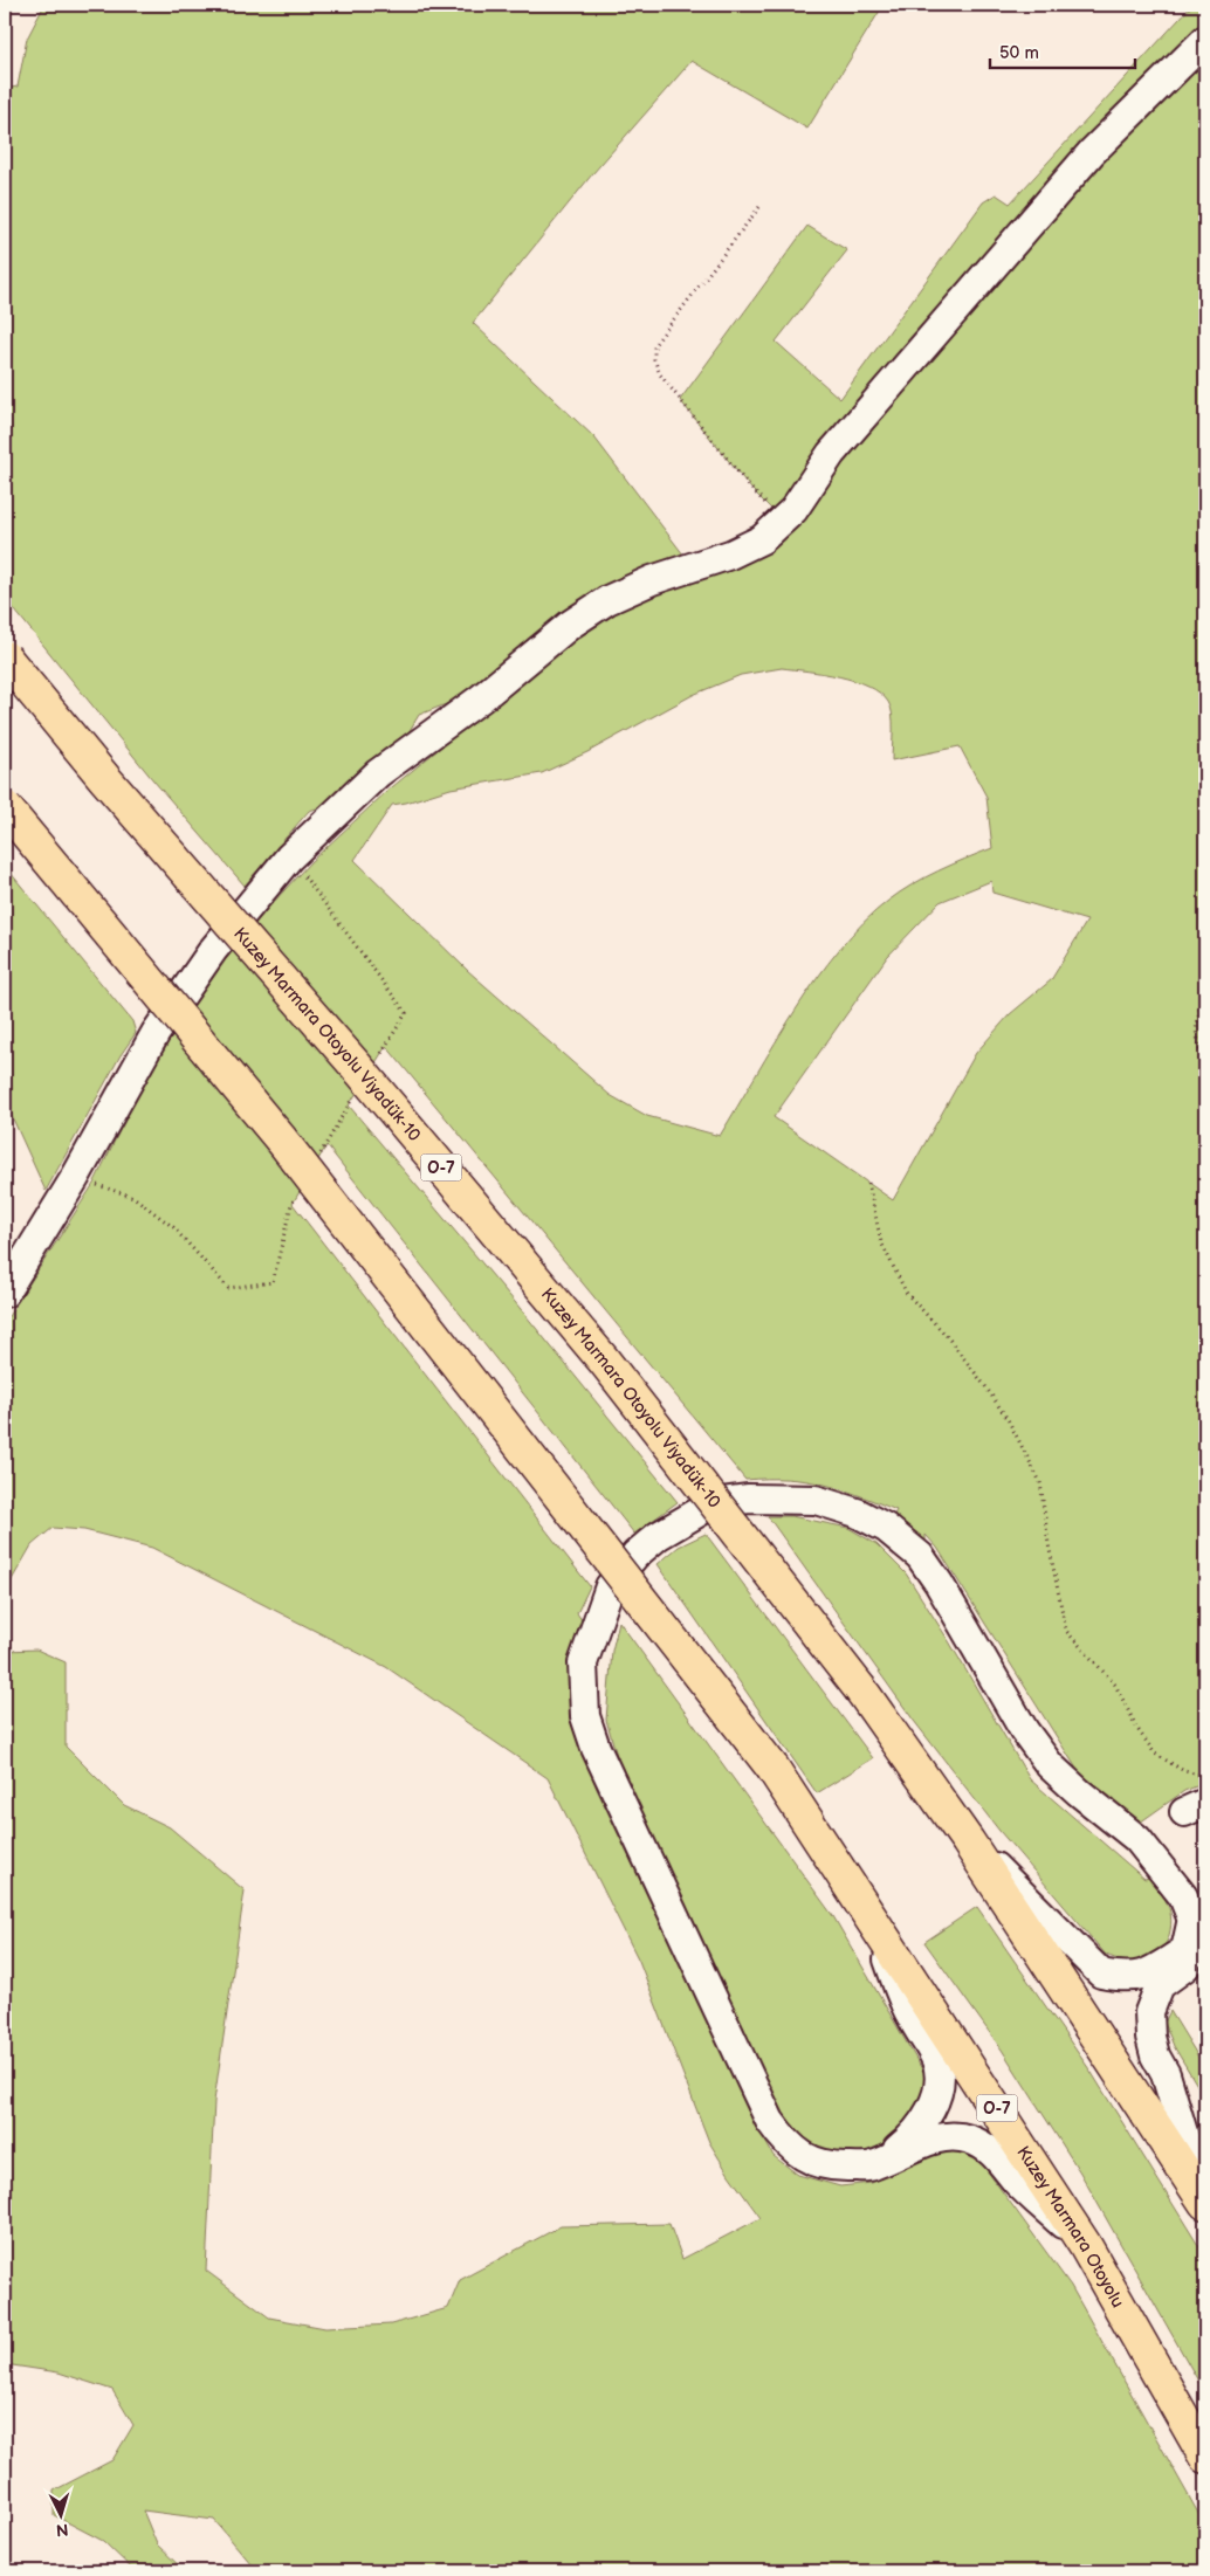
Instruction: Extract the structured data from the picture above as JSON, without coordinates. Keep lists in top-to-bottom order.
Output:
{
  "streets": {
    "highway": ["Kuzey Marmara Otoyolu Viyadük-10", "O-7", "Kuzey Marmara Otoyolu"]
  },
  "crossings": [
    ["Kuzey Marmara Otoyolu Viyadük-10", "O-7"]
  ],
  "scale_bar": "50 m",
  "north": "bottom"
}
